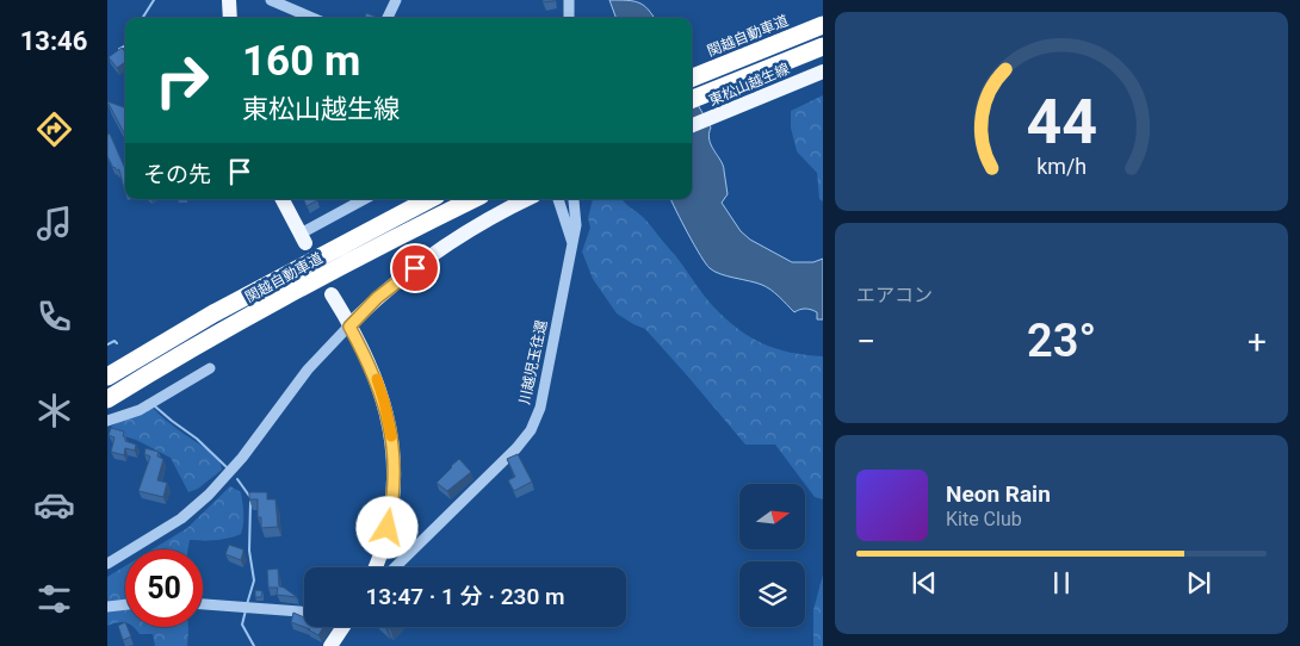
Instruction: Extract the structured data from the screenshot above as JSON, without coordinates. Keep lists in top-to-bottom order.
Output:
{
  "streets": {
    "highway": ["関越自動車道"],
    "main road": ["東松山越生線"],
    "street": ["川越児玉往還"]
  },
  "north": "right",
  "page": {
    "tabs": "13:46",
    "turn": ["160 m", "東松山越生線"],
    "then": "その先",
    "tile": "エアコン",
    "heat": ["−", "23°", "+"],
    "song": ["Neon Rain", "Kite Club"],
    "limit": "50",
    "trip": "13:47 · 1 分 · 230 m",
    "gauge": ["44", "km/h"]
  }
}
